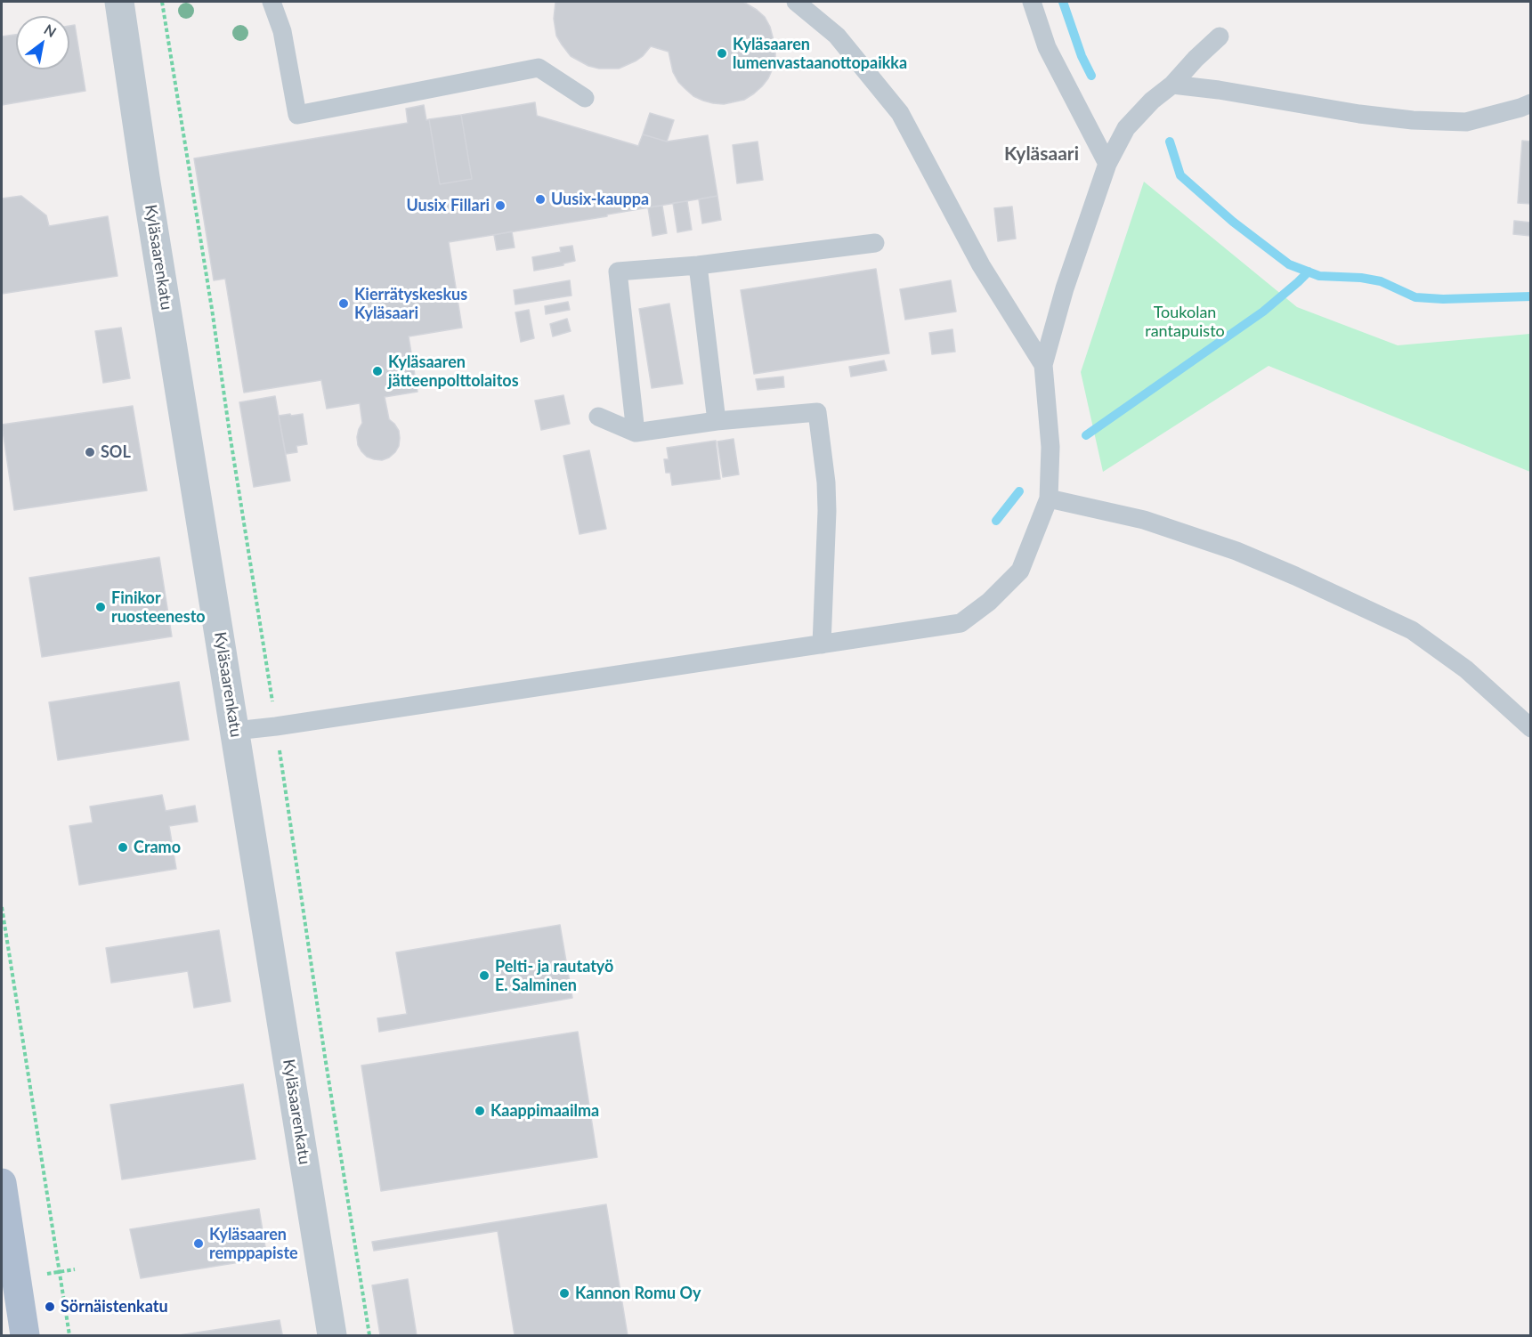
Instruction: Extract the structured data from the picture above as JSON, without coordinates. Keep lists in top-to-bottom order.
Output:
{
  "streets": {
    "street": ["Kyläsaarenkatu"]
  },
  "districts": ["Kyläsaari"],
  "parks": ["Toukolan rantapuisto"],
  "places": [
    "Kyläsaaren lumenvastaanottopaikka",
    "Uusix-kauppa",
    "Uusix Fillari",
    "Kierrätyskeskus Kyläsaari",
    "Kyläsaaren jätteenpolttolaitos",
    "SOL",
    "Finikor ruosteenesto",
    "Cramo",
    "Pelti- ja rautatyö E. Salminen",
    "Kaappimaailma",
    "Kyläsaaren remppapiste",
    "Kannon Romu Oy",
    "Sörnäistenkatu"
  ],
  "north": "top right"
}
